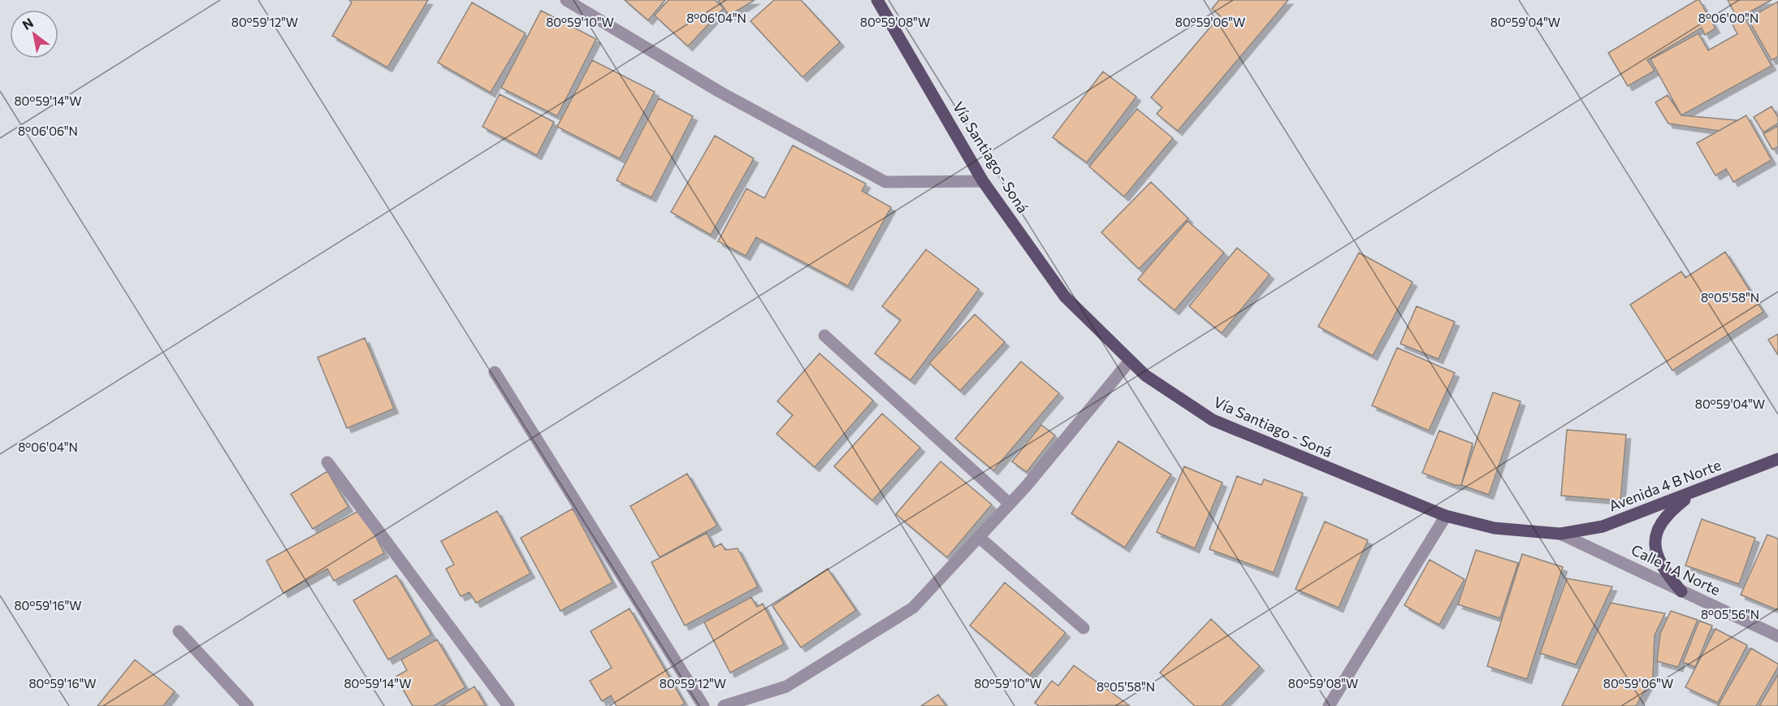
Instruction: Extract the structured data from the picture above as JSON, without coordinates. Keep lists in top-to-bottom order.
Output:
{
  "streets": {
    "main road": ["Vía Santiago - Soná", "Avenida 4 B Norte"],
    "street": ["Calle 1 A Norte"]
  },
  "crossings": [
    ["Vía Santiago - Soná", "Avenida 4 B Norte"],
    ["Vía Santiago - Soná", "Calle 1 A Norte"],
    ["Avenida 4 B Norte", "Calle 1 A Norte"]
  ],
  "north": "top left",
  "coordinates": [
    "8°06'04\"N",
    "8°06'00\"N",
    "80°59'08\"W",
    "80°59'04\"W",
    "80°59'12\"W",
    "80°59'10\"W",
    "80°59'06\"W",
    "80°59'14\"W",
    "8°06'06\"N",
    "8°05'58\"N",
    "80°59'16\"W",
    "8°05'56\"N"
  ]
}
